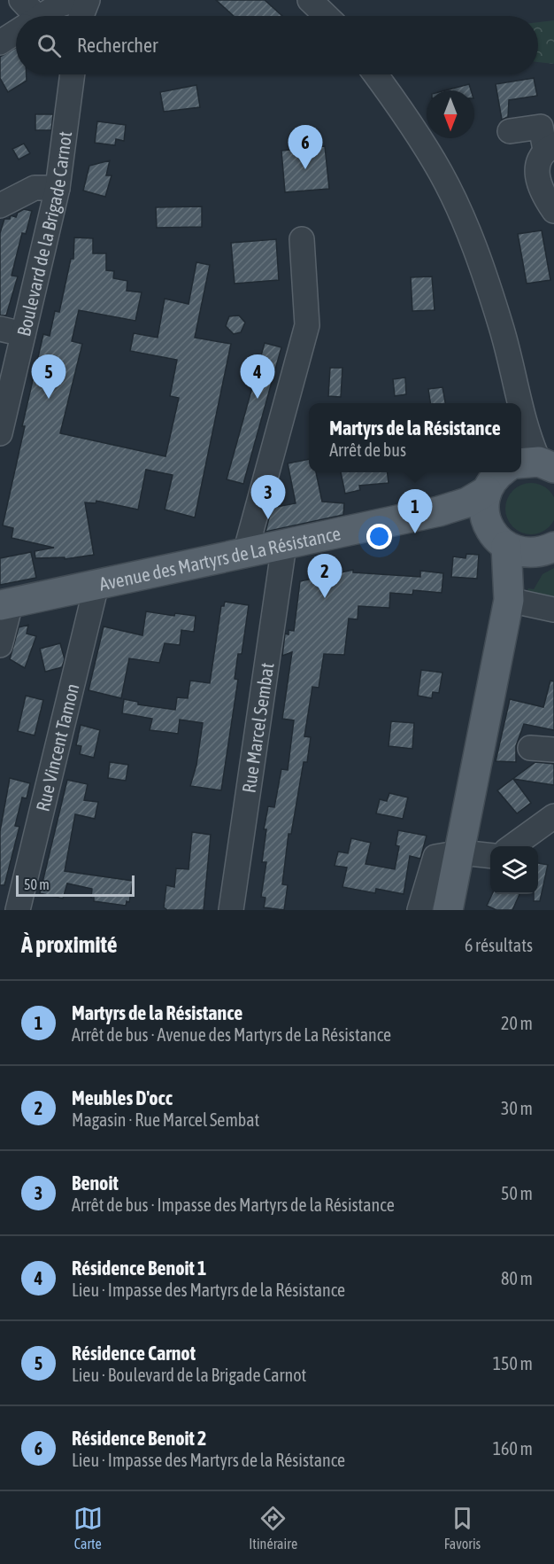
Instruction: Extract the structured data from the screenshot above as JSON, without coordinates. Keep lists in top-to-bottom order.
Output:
{
  "streets": {
    "main road": ["Avenue des Martyrs de La Résistance"],
    "street": ["Boulevard de la Brigade Carnot", "Rue Marcel Sembat", "Rue Vincent Tamon"]
  },
  "crossings": [
    ["Avenue des Martyrs de La Résistance", "Rue Marcel Sembat"],
    ["Avenue des Martyrs de La Résistance", "Rue Vincent Tamon"]
  ],
  "scale_bar": "50 m",
  "north": "bottom",
  "page": {
    "search": "Rechercher",
    "pins": [
      "6",
      "4",
      "5",
      "3",
      "1",
      "2"
    ],
    "popup": ["Martyrs de la Résistance", "Arrêt de bus"],
    "scale": "50 m",
    "heading": ["À proximité", "6 résultats"],
    "list": [
      {
        "mark": "1",
        "name": "Martyrs de la Résistance",
        "note": "Arrêt de bus · Avenue des Martyrs de La Résistance",
        "value": "20 m"
      },
      {
        "mark": "2",
        "name": "Meubles D'occ",
        "note": "Magasin · Rue Marcel Sembat",
        "value": "30 m"
      },
      {
        "mark": "3",
        "name": "Benoit",
        "note": "Arrêt de bus · Impasse des Martyrs de la Résistance",
        "value": "50 m"
      },
      {
        "mark": "4",
        "name": "Résidence Benoit 1",
        "note": "Lieu · Impasse des Martyrs de la Résistance",
        "value": "80 m"
      },
      {
        "mark": "5",
        "name": "Résidence Carnot",
        "note": "Lieu · Boulevard de la Brigade Carnot",
        "value": "150 m"
      },
      {
        "mark": "6",
        "name": "Résidence Benoit 2",
        "note": "Lieu · Impasse des Martyrs de la Résistance",
        "value": "160 m"
      }
    ],
    "nav": ["Carte", "Itinéraire", "Favoris"]
  }
}
